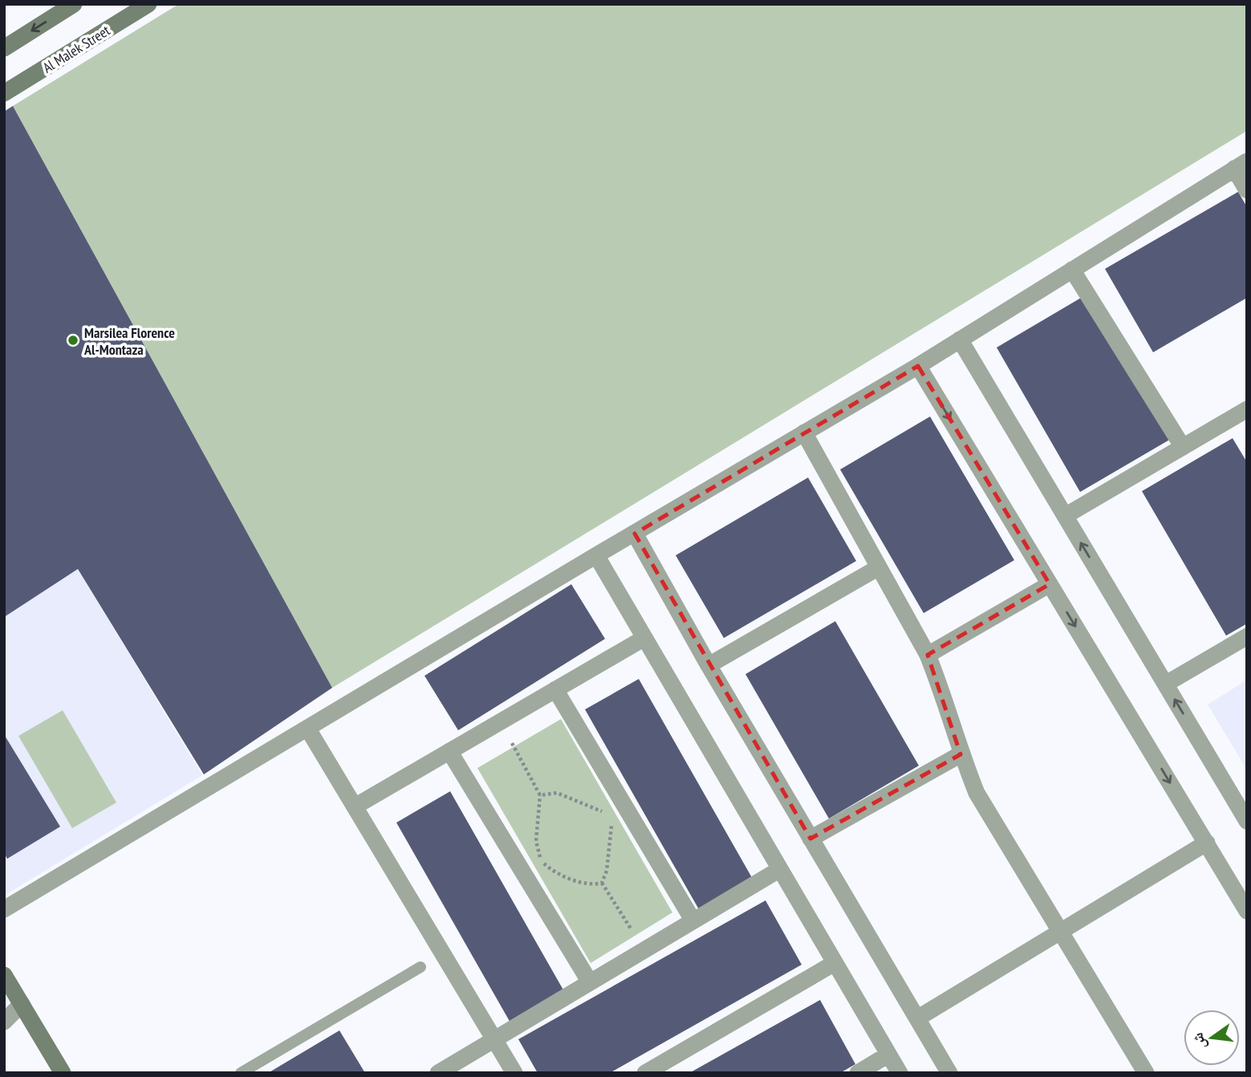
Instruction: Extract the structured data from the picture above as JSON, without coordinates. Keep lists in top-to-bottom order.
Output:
{
  "streets": {
    "street": ["Al Malek Street"]
  },
  "places": ["Marsilea Florence Al-Montaza"],
  "north": "left"
}
